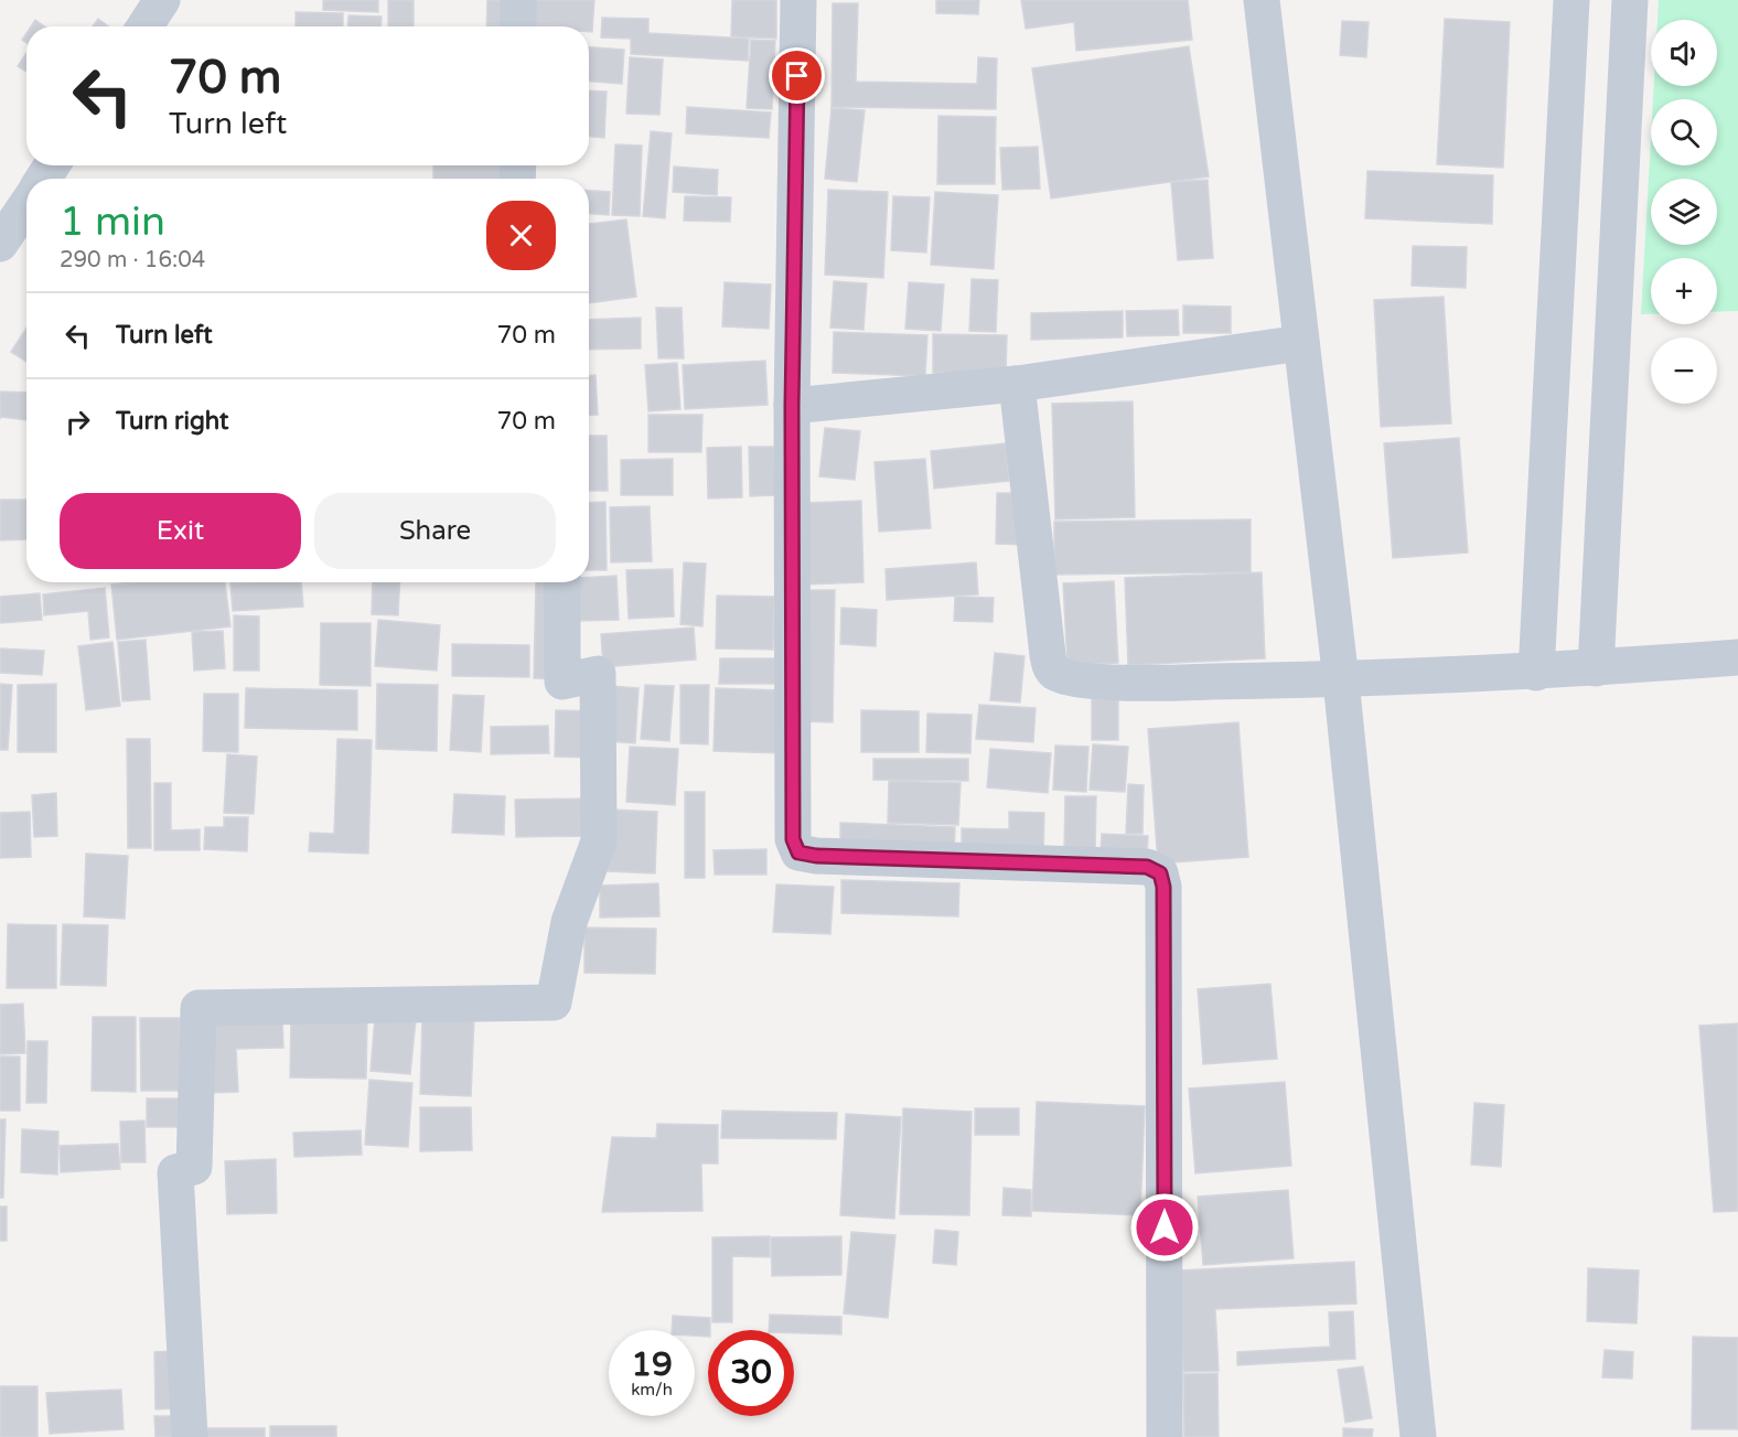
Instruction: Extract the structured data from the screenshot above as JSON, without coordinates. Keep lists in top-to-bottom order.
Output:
{
  "page": {
    "map_buttons": ["+", "−"],
    "turn": ["70 m", "Turn left"],
    "heading": ["1 min", "290 m · 16:04"],
    "list": [
      {
        "name": "Turn left",
        "value": "70 m"
      },
      {
        "name": "Turn right",
        "value": "70 m"
      }
    ],
    "buttons": ["Exit", "Share"],
    "speed": "19 km/h",
    "limit": "30"
  }
}
